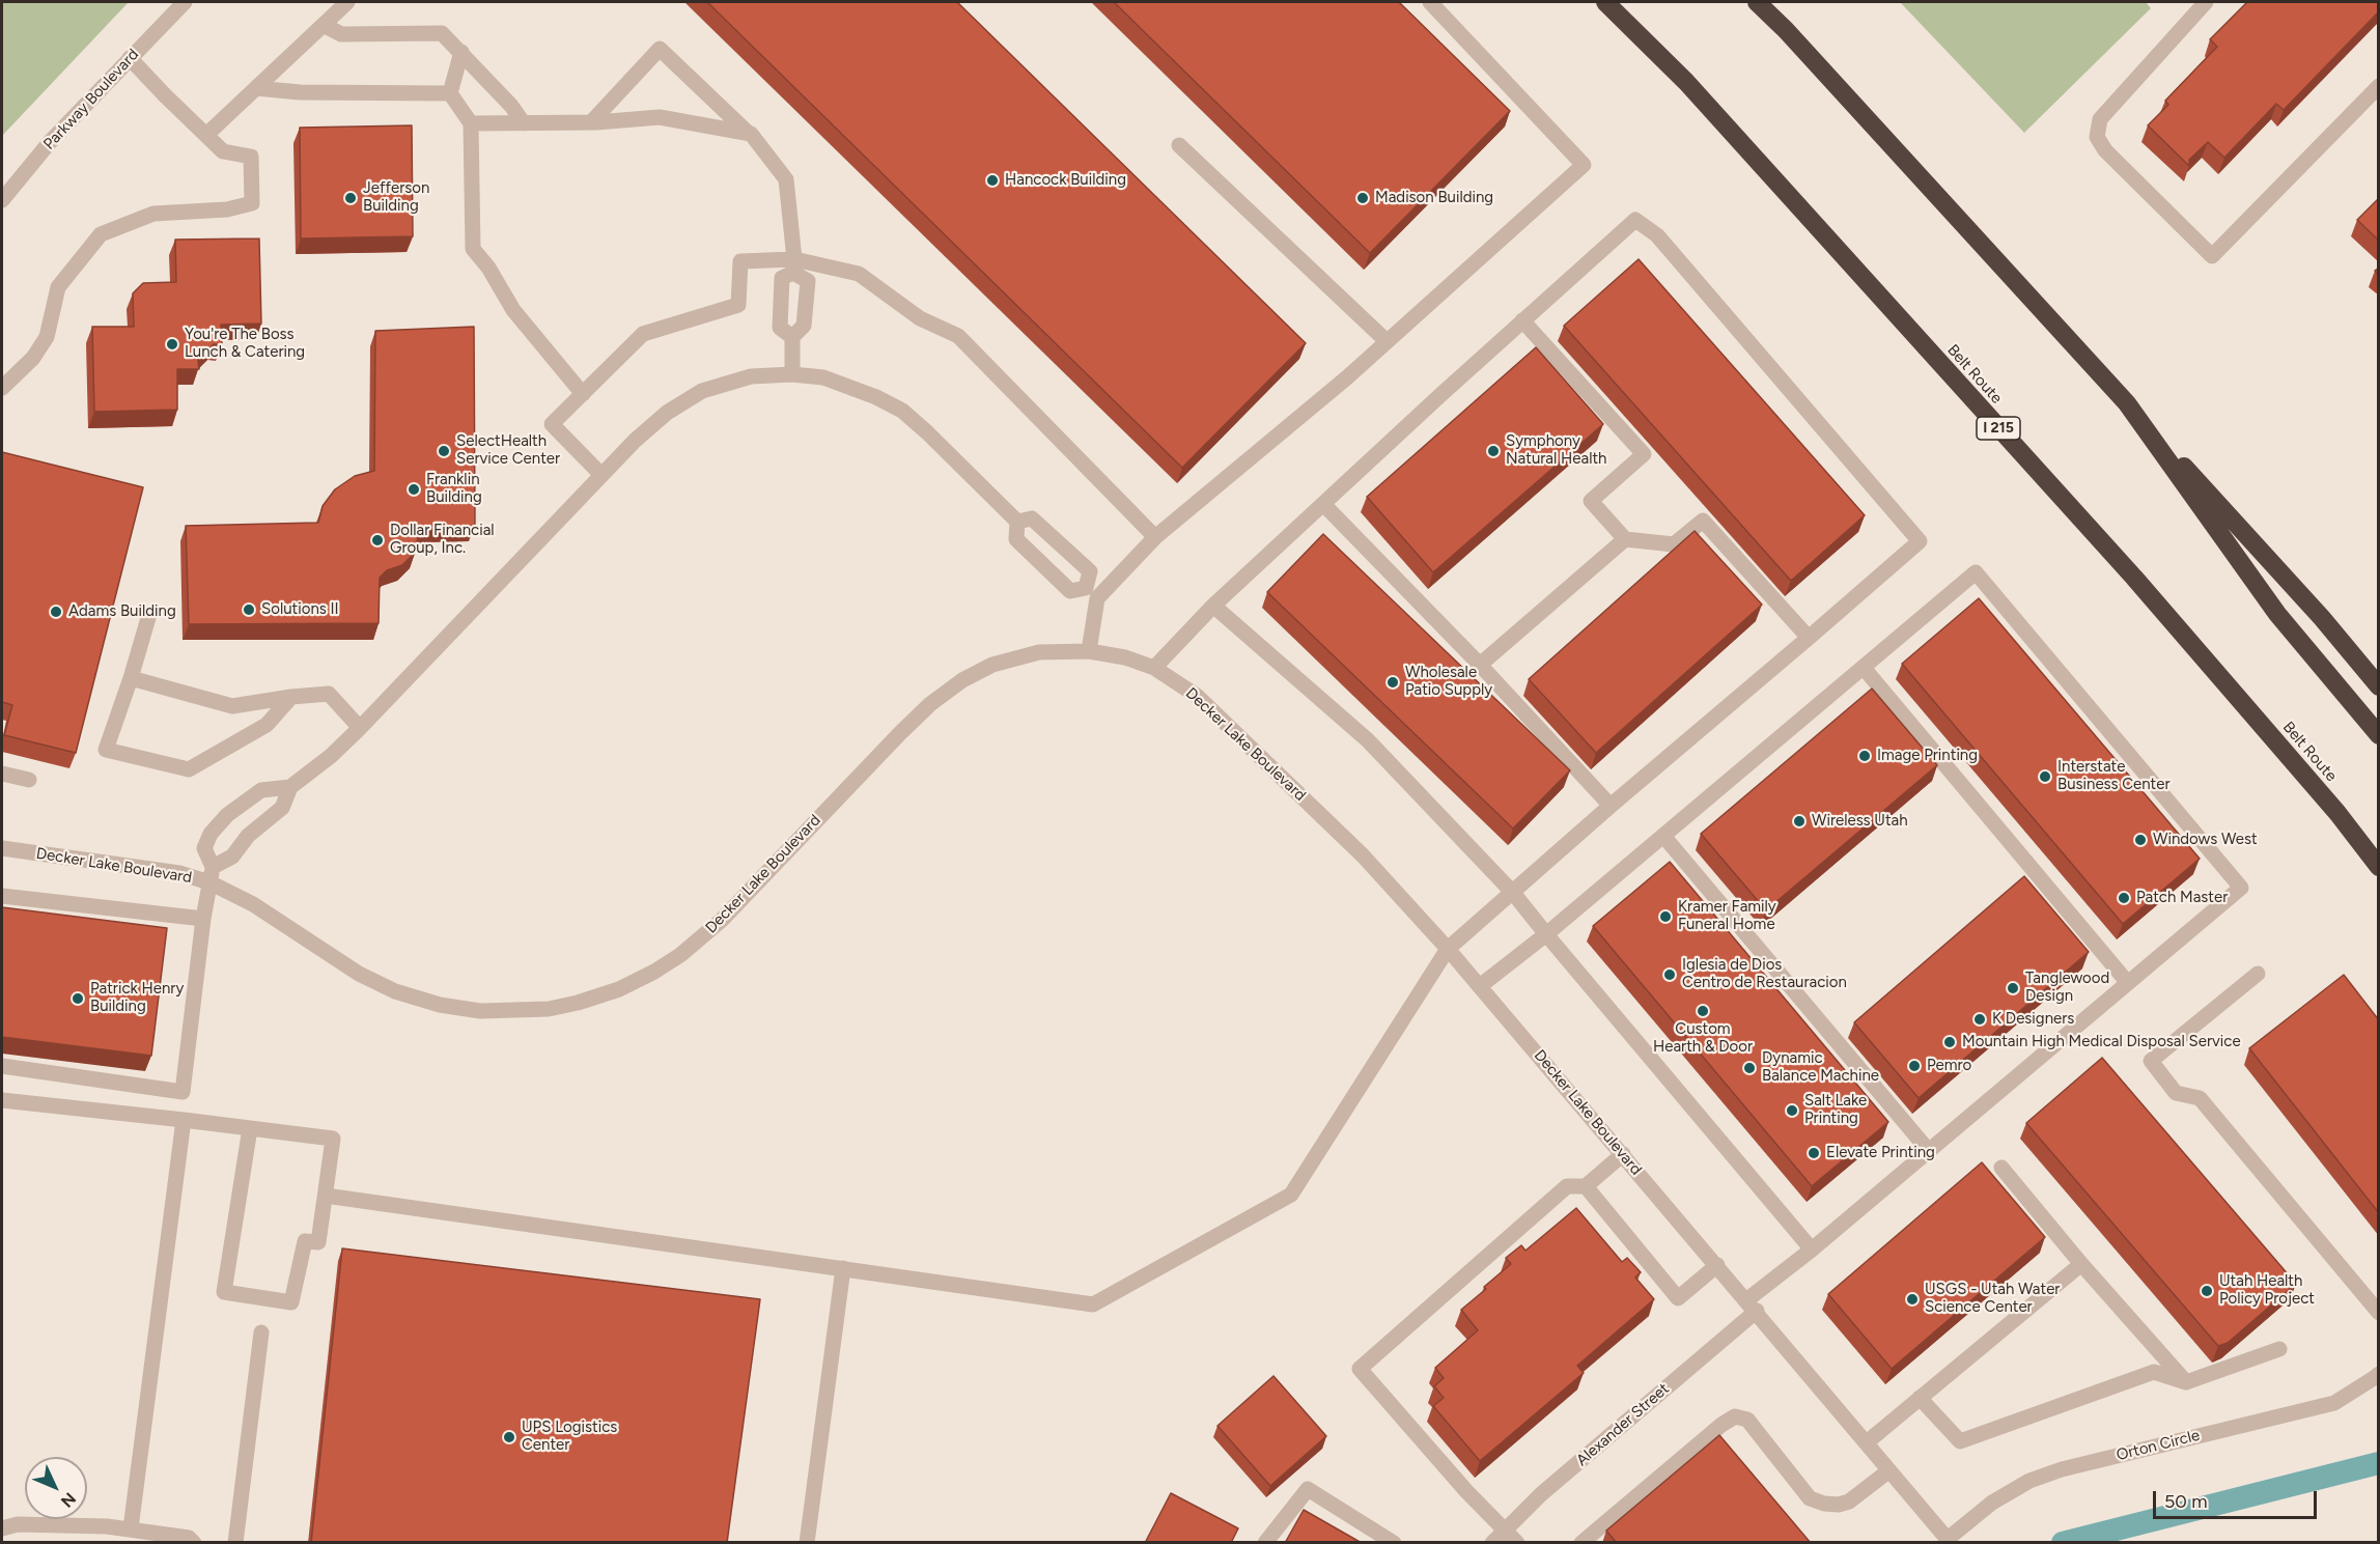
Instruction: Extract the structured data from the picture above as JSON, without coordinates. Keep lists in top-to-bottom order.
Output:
{
  "streets": {
    "highway": ["Belt Route", "I 215"],
    "street": [
      "Parkway Boulevard",
      "Decker Lake Boulevard",
      "Alexander Street",
      "Orton Circle"
    ]
  },
  "crossings": [
    ["Decker Lake Boulevard", "Alexander Street"],
    ["Decker Lake Boulevard", "Orton Circle"]
  ],
  "places": [
    "Hancock Building",
    "Jefferson Building",
    "Madison Building",
    "You're The Boss Lunch & Catering",
    "SelectHealth Service Center",
    "Symphony Natural Health",
    "Franklin Building",
    "Dollar Financial Group, Inc.",
    "Solutions II",
    "Adams Building",
    "Wholesale Patio Supply",
    "Image Printing",
    "Interstate Business Center",
    "Wireless Utah",
    "Windows West",
    "Patch Master",
    "Kramer Family Funeral Home",
    "Iglesia de Dios Centro de Restauracion",
    "Tanglewood Design",
    "Patrick Henry Building",
    "Custom Hearth & Door",
    "K Designers",
    "Mountain High Medical Disposal Service",
    "Pemro",
    "Dynamic Balance Machine",
    "Salt Lake Printing",
    "Elevate Printing",
    "Utah Health Policy Project",
    "USGS - Utah Water Science Center",
    "UPS Logistics Center"
  ],
  "scale_bar": "50 m",
  "north": "bottom right"
}
